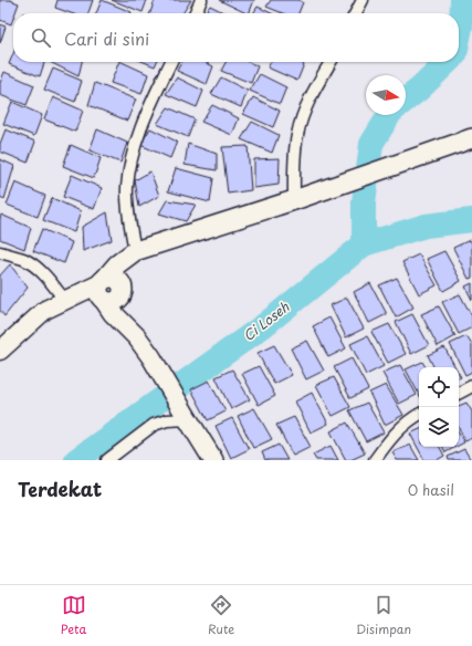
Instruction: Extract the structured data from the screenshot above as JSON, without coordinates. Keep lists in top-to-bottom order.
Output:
{
  "water": ["Ci Loseh"],
  "north": "right",
  "page": {
    "search": "Cari di sini",
    "heading": ["Terdekat", "0 hasil"],
    "nav": ["Peta", "Rute", "Disimpan"]
  }
}
